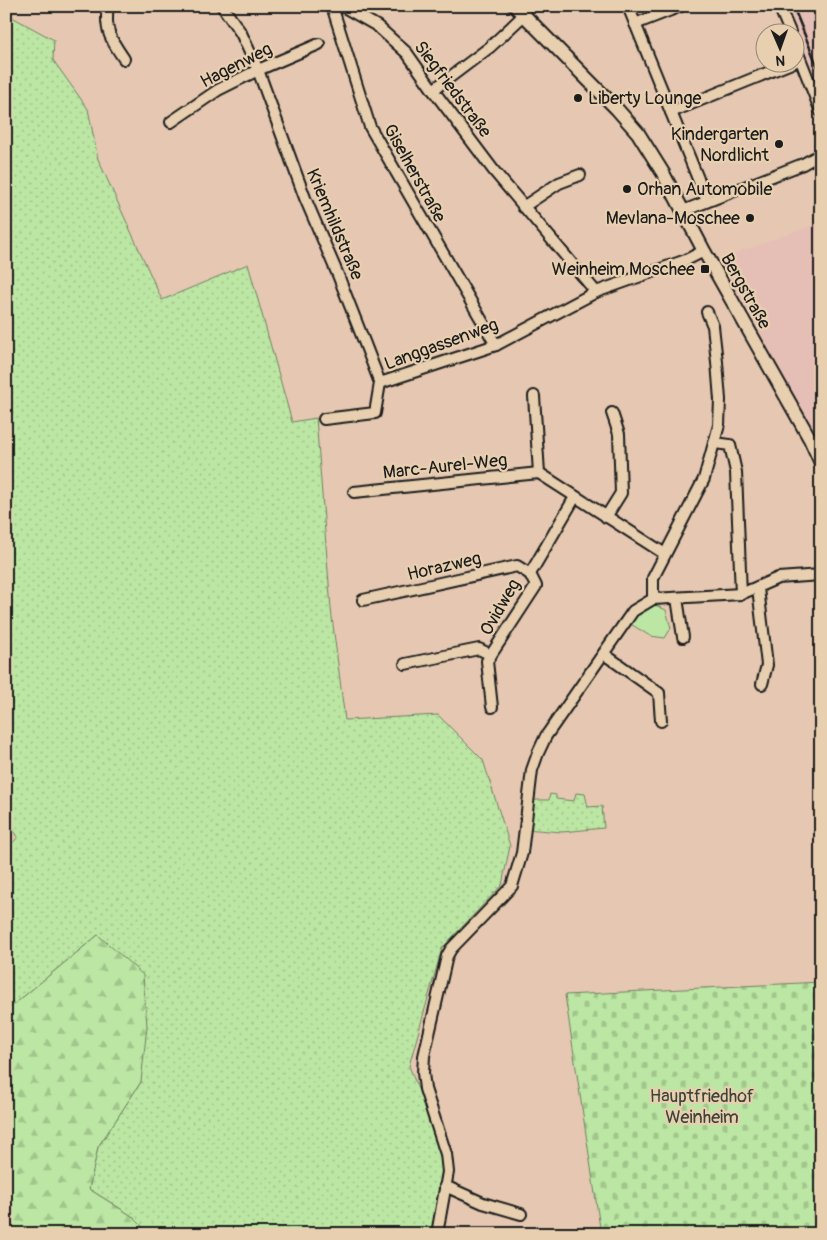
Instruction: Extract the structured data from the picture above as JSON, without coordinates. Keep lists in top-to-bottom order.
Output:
{
  "streets": {
    "main road": ["Bergstraße"],
    "street": [
      "Hagenweg",
      "Siegfriedstraße",
      "Giselherstraße",
      "Kriemhildstraße",
      "Langgassenweg",
      "Marc-Aurel-Weg",
      "Horazweg",
      "Ovidweg"
    ]
  },
  "crossings": [
    ["Hagenweg", "Kriemhildstraße"],
    ["Siegfriedstraße", "Langgassenweg"],
    ["Giselherstraße", "Langgassenweg"],
    ["Kriemhildstraße", "Langgassenweg"],
    ["Bergstraße", "Langgassenweg"],
    ["Horazweg", "Ovidweg"]
  ],
  "parks": ["Hauptfriedhof Weinheim"],
  "places": {
    "other": [
      "Liberty Lounge",
      "Kindergarten Nordlicht",
      "Orhan Automobile",
      "Mevlana-Moschee"
    ],
    "transit": ["Weinheim Moschee"]
  },
  "north": "bottom"
}
